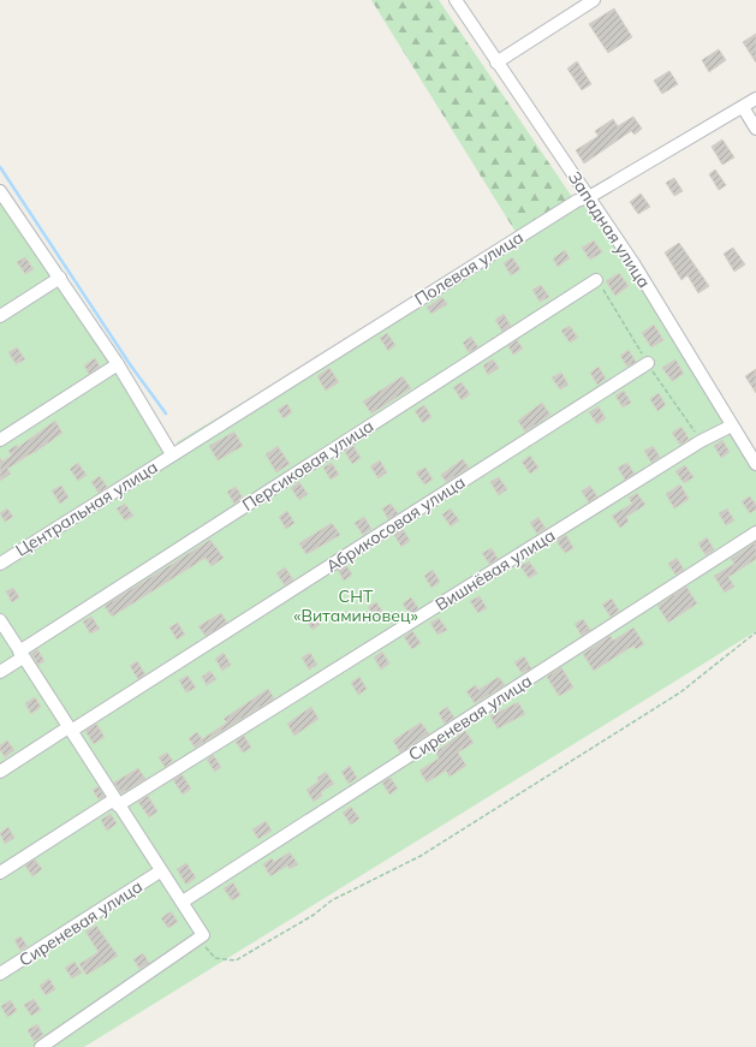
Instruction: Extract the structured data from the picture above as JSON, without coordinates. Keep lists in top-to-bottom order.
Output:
{
  "streets": {
    "street": [
      "Западная улица",
      "Полевая улица",
      "Персиковая улица",
      "Центральная улица",
      "Абрикосовая улица",
      "Вишнёвая улица",
      "Сиреневая улица"
    ]
  },
  "crossings": [
    ["Западная улица", "Полевая улица"],
    ["Западная улица", "Вишнёвая улица"],
    ["Полевая улица", "Центральная улица"]
  ],
  "parks": ["СНТ «Витаминовец»"]
}
